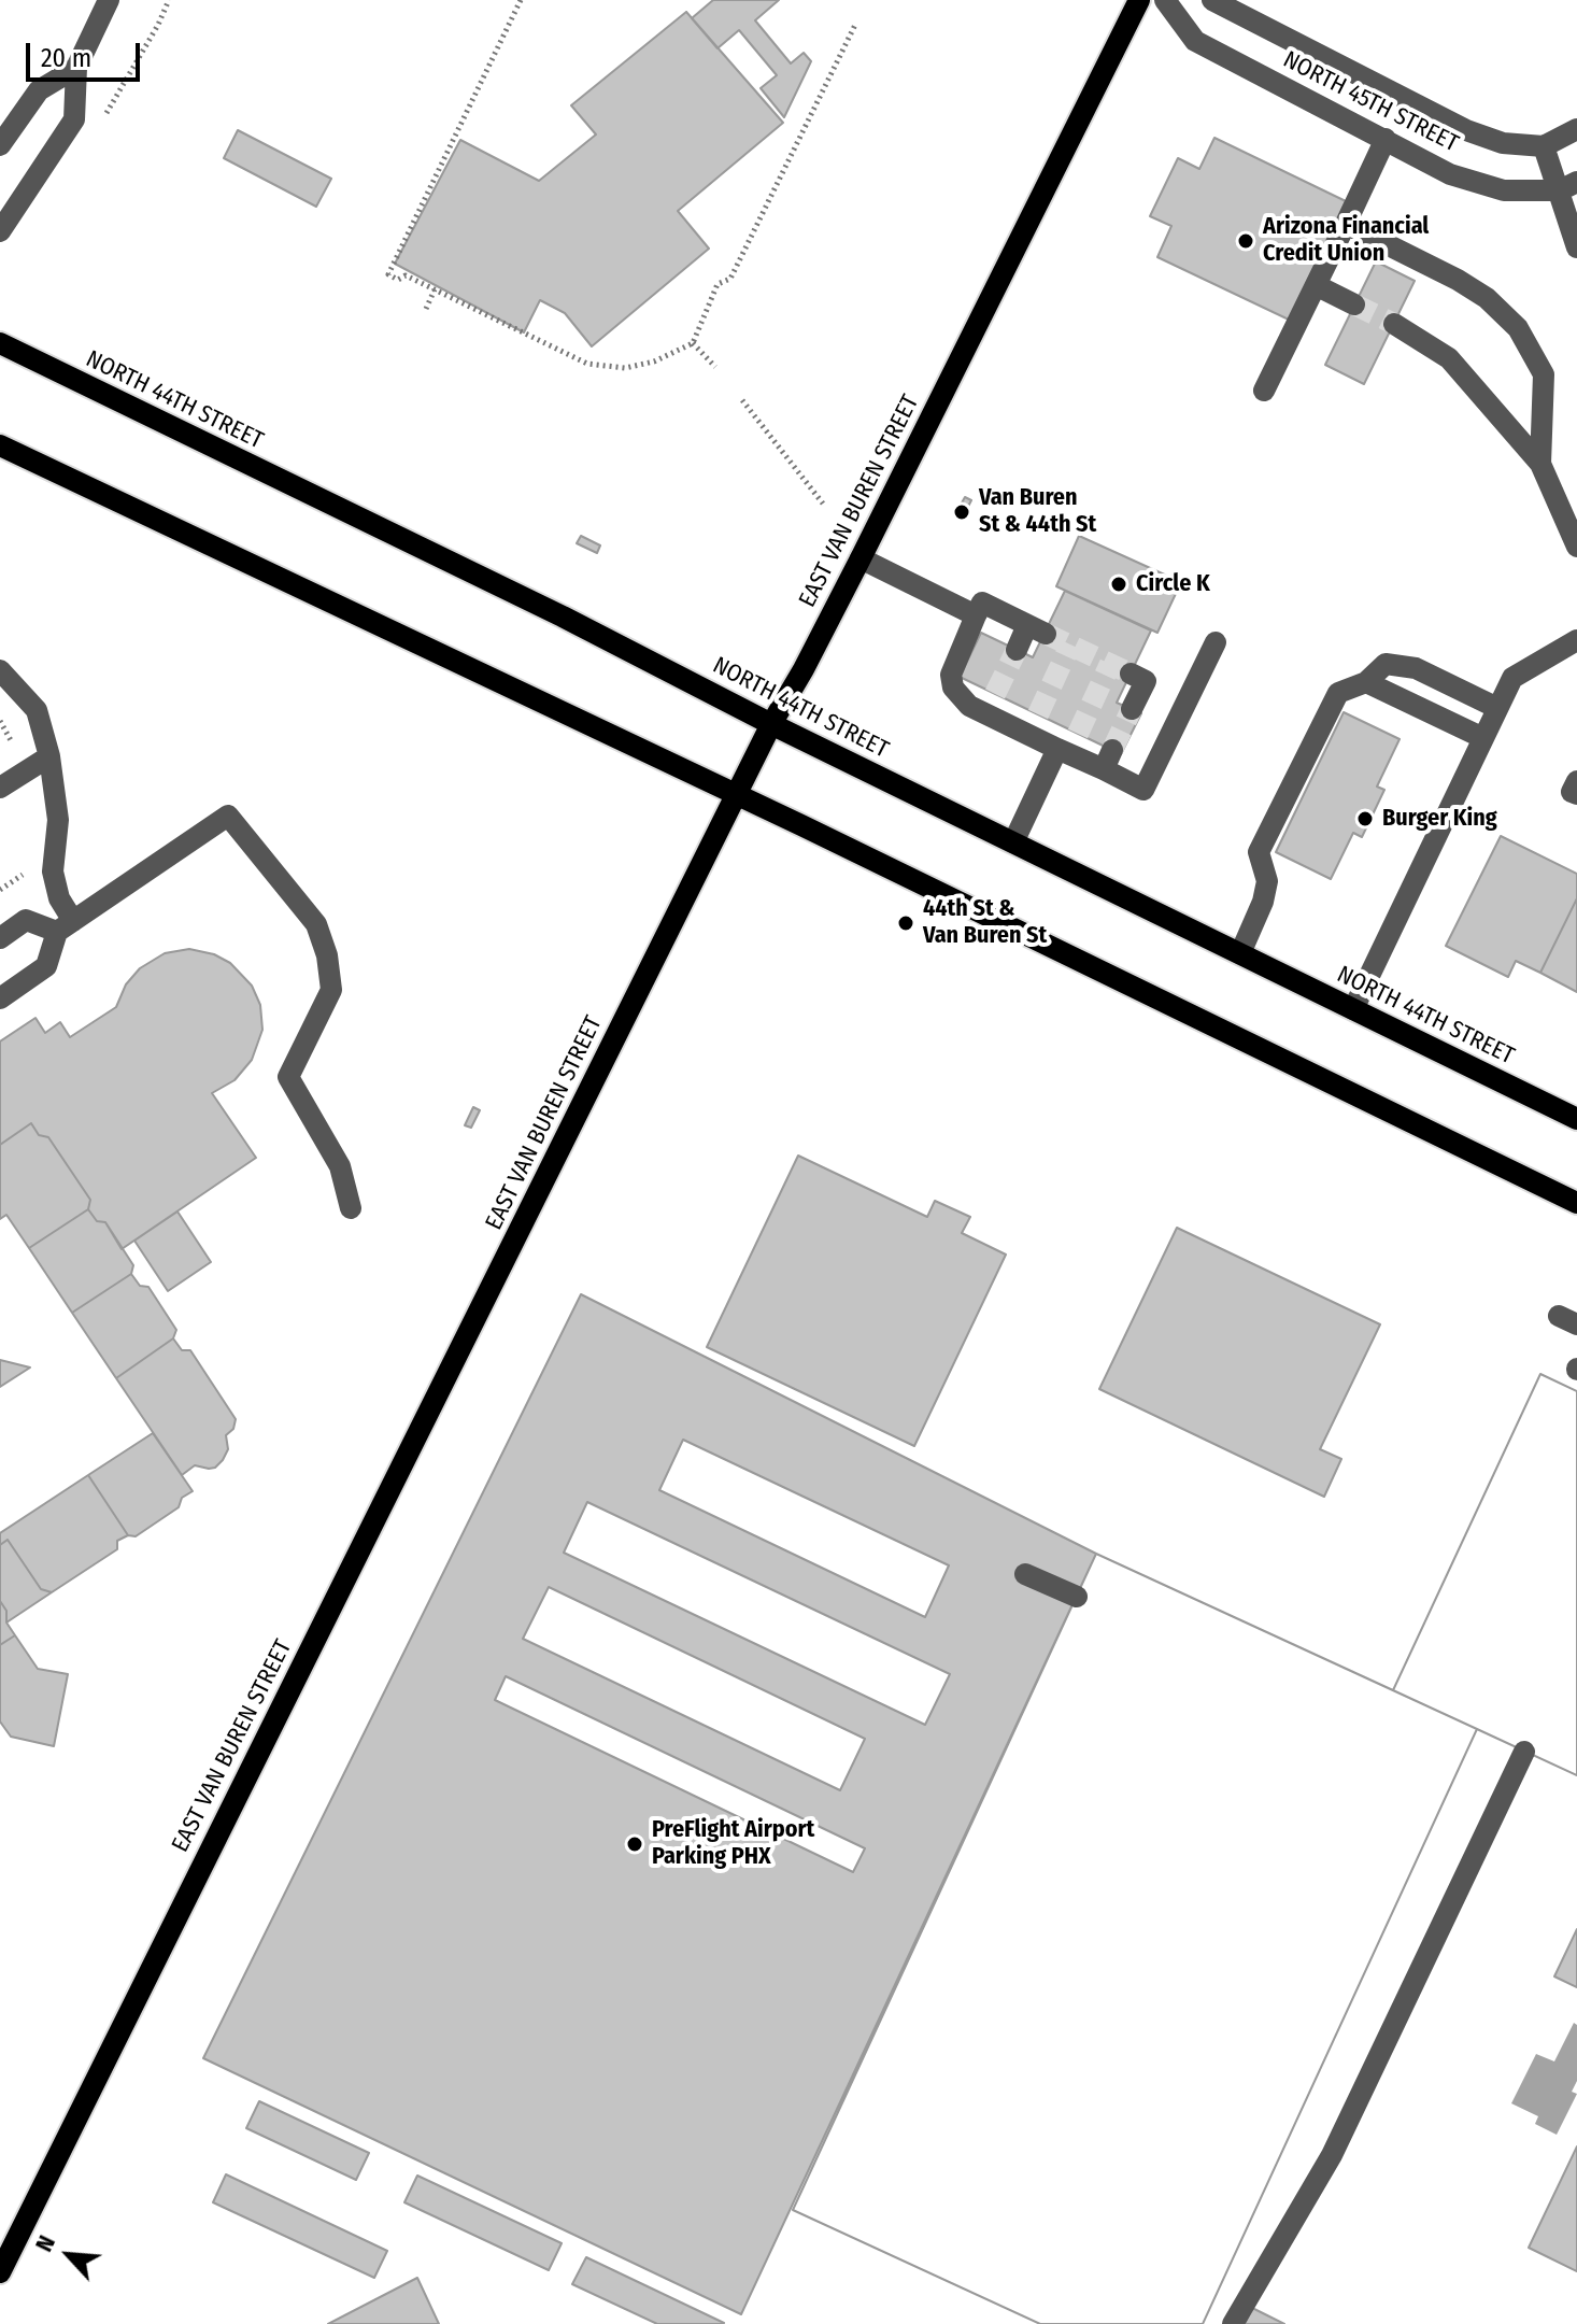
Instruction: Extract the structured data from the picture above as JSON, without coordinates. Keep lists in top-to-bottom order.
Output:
{
  "streets": {
    "main road": ["NORTH 44TH STREET", "EAST VAN BUREN STREET"],
    "street": ["NORTH 45TH STREET"]
  },
  "crossings": [
    ["NORTH 44TH STREET", "EAST VAN BUREN STREET"]
  ],
  "places": [
    "Arizona Financial Credit Union",
    "Van Buren St & 44th St",
    "Circle K",
    "Burger King",
    "44th St & Van Buren St",
    "PreFlight Airport Parking PHX"
  ],
  "scale_bar": "20 m",
  "north": "top left"
}
